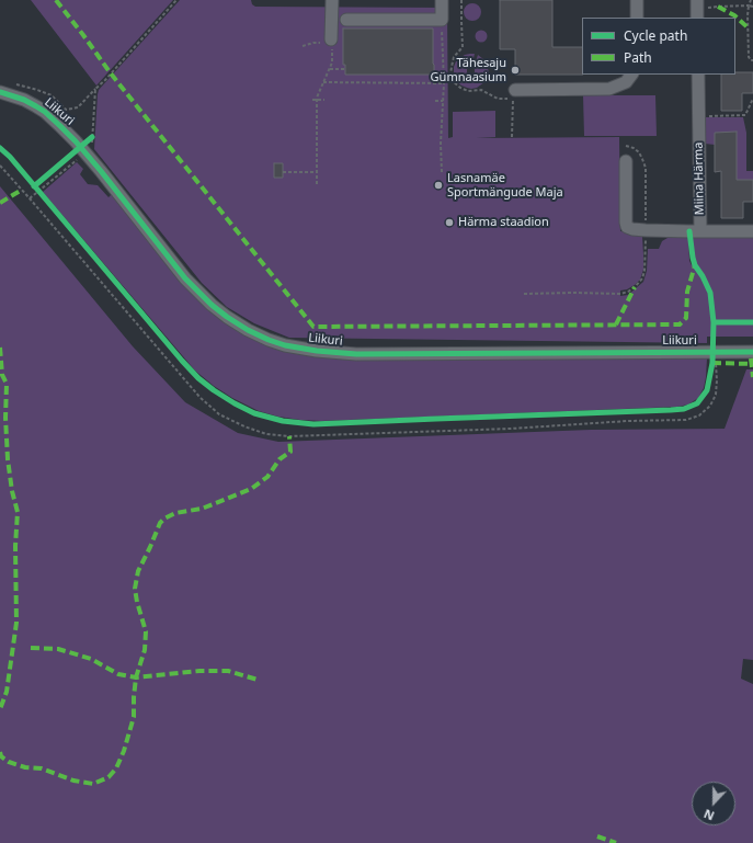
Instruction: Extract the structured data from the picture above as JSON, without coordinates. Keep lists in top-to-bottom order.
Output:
{
  "streets": {
    "street": ["Liikuri", "Miina Härma"]
  },
  "places": ["Tähesaju Gümnaasium", "Lasnamäe Sportmängude Maja", "Härma staadion"],
  "legend": ["Cycle path", "Path"],
  "north": "bottom"
}
